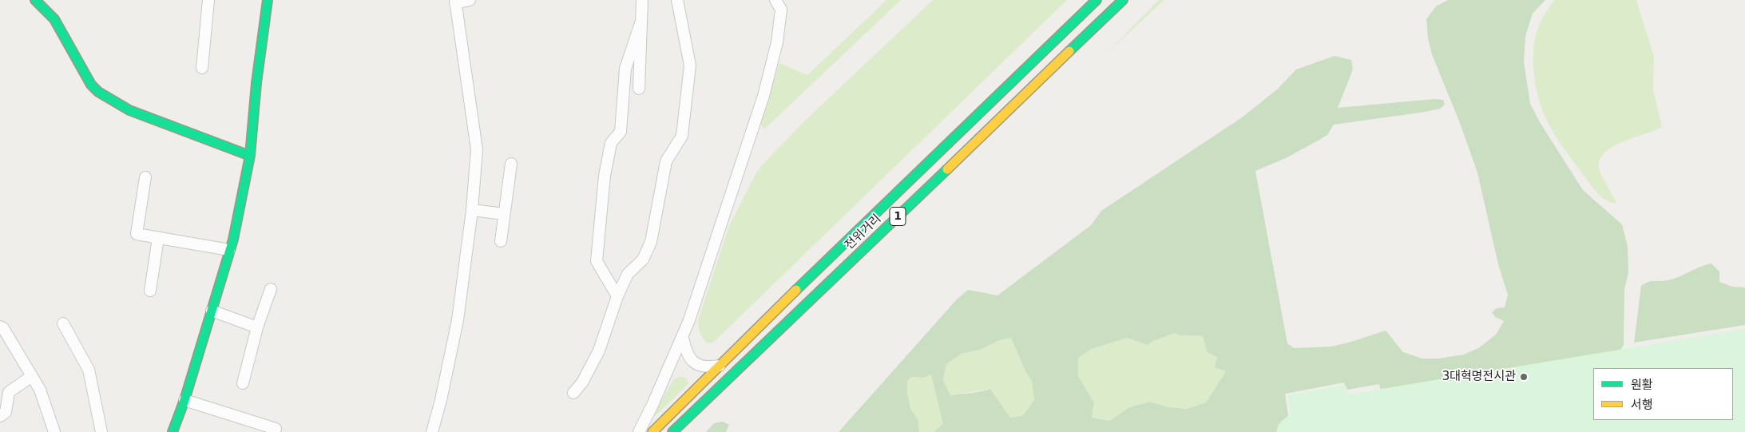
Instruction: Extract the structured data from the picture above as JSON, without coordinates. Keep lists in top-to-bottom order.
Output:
{
  "streets": {
    "main road": ["1", "전위거리"]
  },
  "places": ["3대혁명전시관"],
  "legend": ["원활", "서행"]
}
